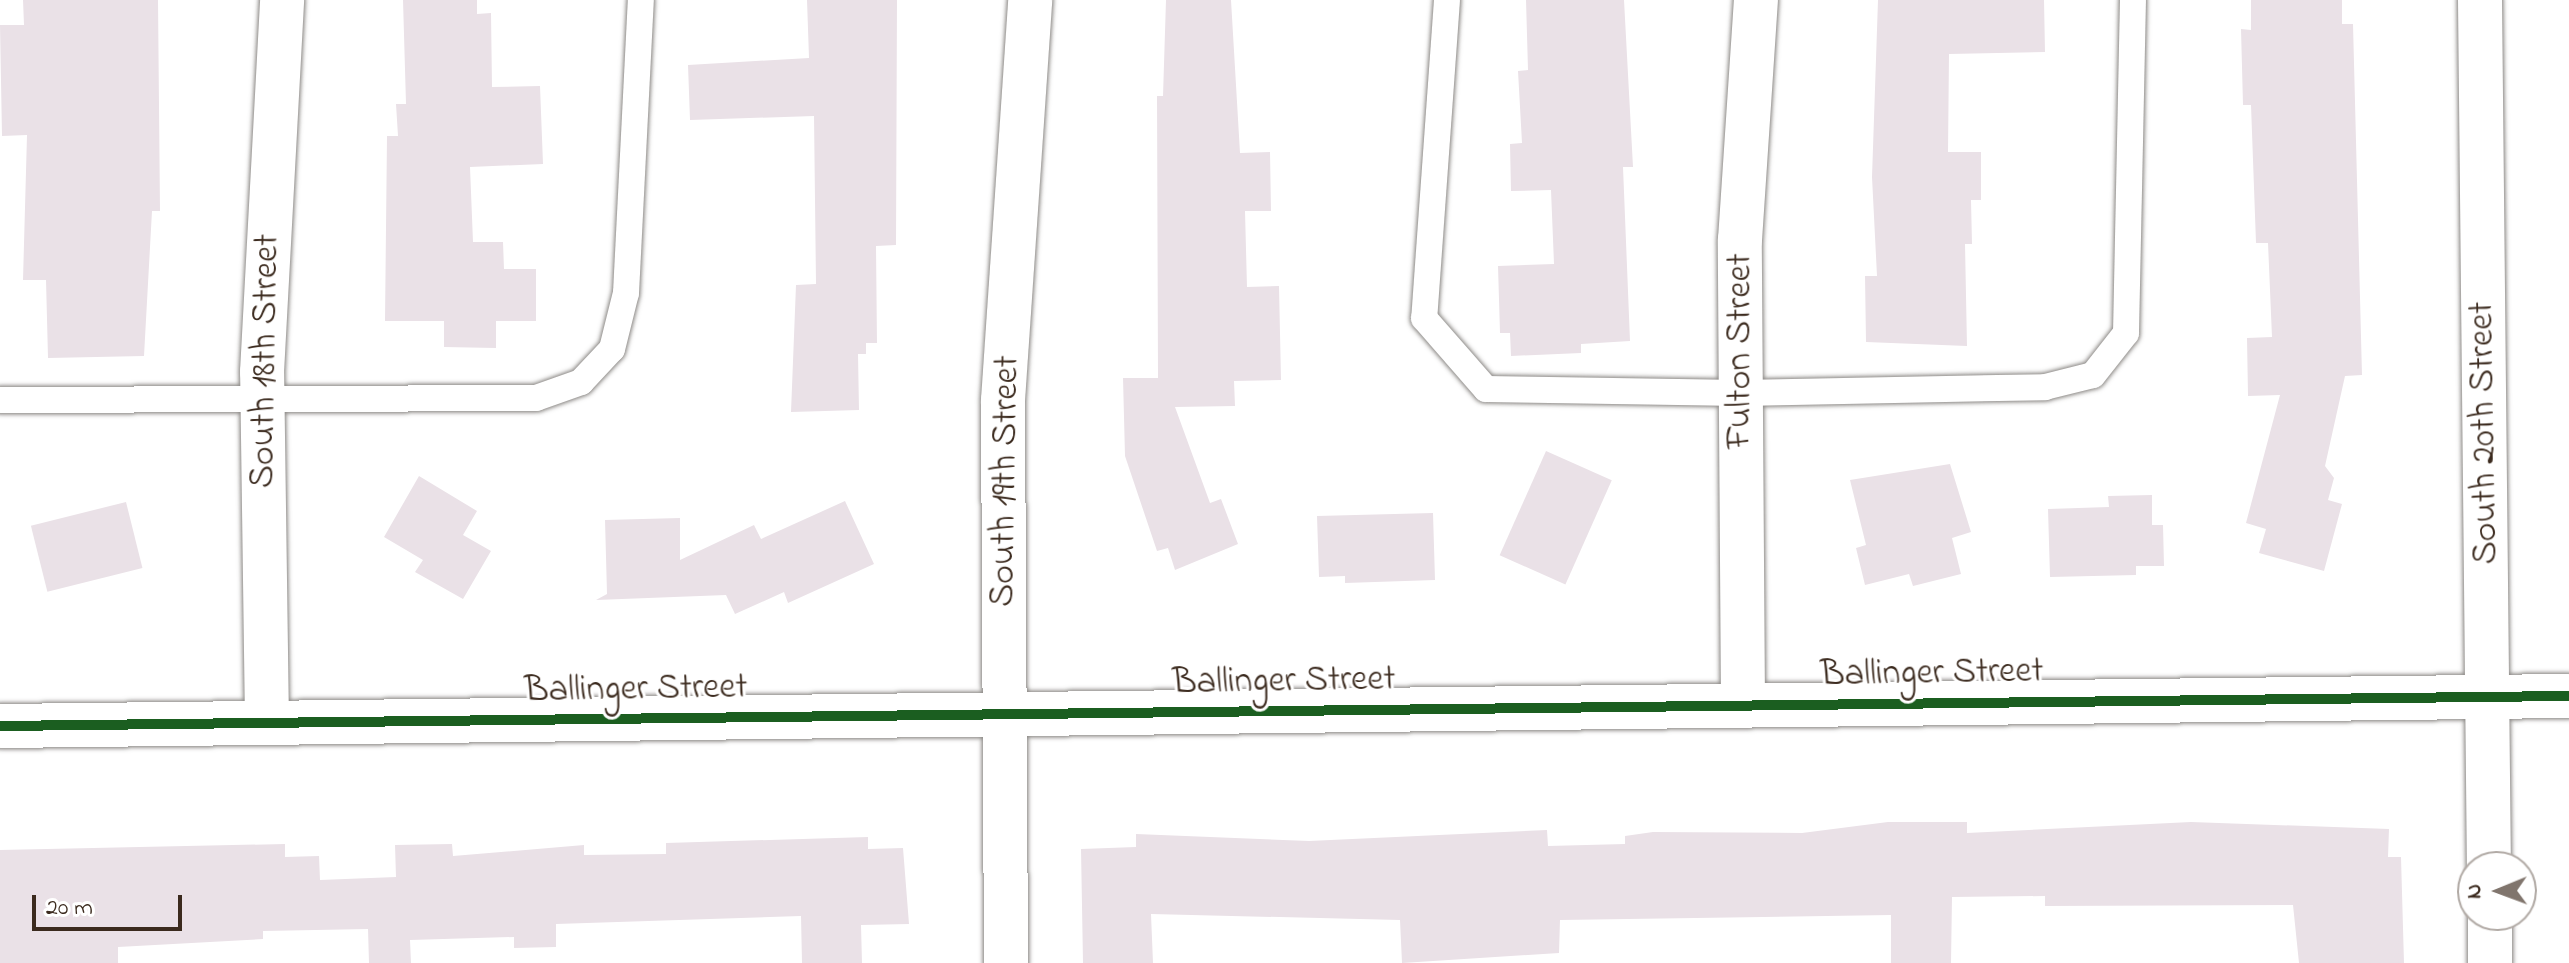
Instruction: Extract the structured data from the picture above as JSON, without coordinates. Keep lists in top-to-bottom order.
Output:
{
  "streets": {
    "street": [
      "Fulton Street",
      "South 18th Street",
      "South 20th Street",
      "South 19th Street",
      "Ballinger Street"
    ]
  },
  "crossings": [
    ["Fulton Street", "Ballinger Street"],
    ["South 18th Street", "Ballinger Street"],
    ["South 20th Street", "Ballinger Street"],
    ["South 19th Street", "Ballinger Street"]
  ],
  "scale_bar": "20 m",
  "north": "left"
}
